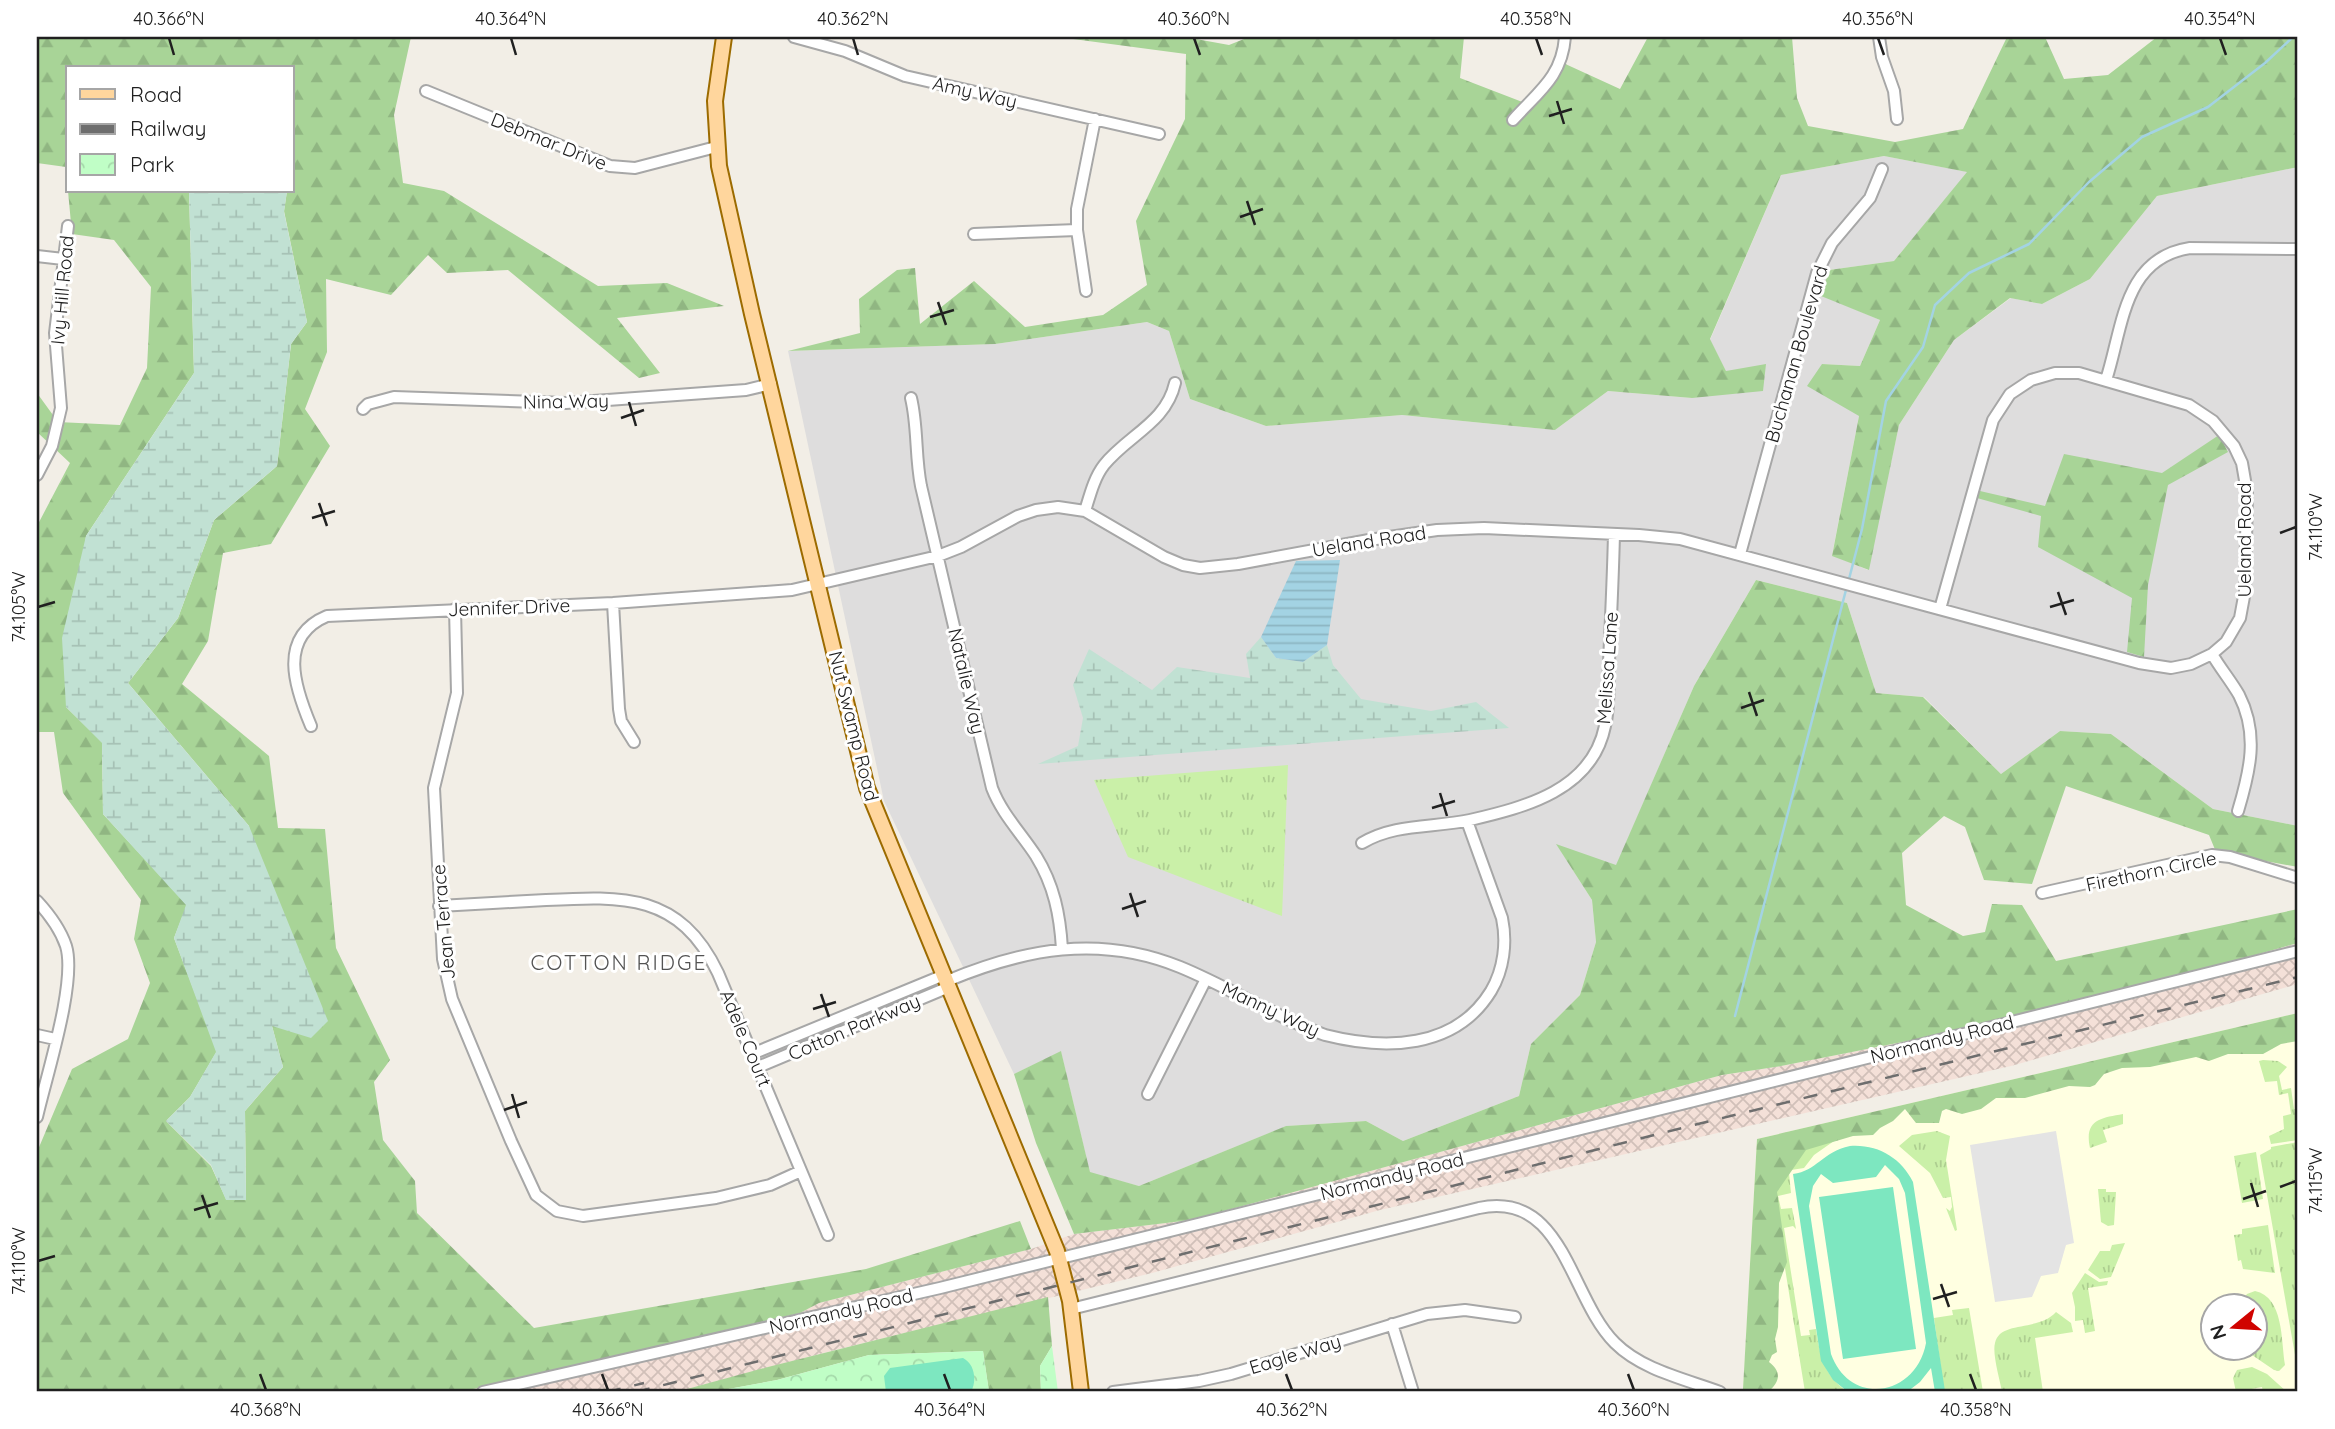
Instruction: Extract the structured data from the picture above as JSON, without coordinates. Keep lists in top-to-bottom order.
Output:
{
  "streets": {
    "main road": ["Nut Swamp Road"],
    "street": [
      "Amy Way",
      "Debmar Drive",
      "Ivy Hill Road",
      "Buchanan Boulevard",
      "Nina Way",
      "Ueland Road",
      "Jennifer Drive",
      "Melissa Lane",
      "Natalie Way",
      "Firethorn Circle",
      "Jean Terrace",
      "Manny Way",
      "Cotton Parkway",
      "Adele Court",
      "Normandy Road",
      "Eagle Way"
    ]
  },
  "crossings": [
    ["Debmar Drive", "Nut Swamp Road"],
    ["Buchanan Boulevard", "Ueland Road"],
    ["Nina Way", "Nut Swamp Road"],
    ["Ueland Road", "Jennifer Drive"],
    ["Ueland Road", "Melissa Lane"],
    ["Ueland Road", "Natalie Way"],
    ["Ueland Road", "Nut Swamp Road"],
    ["Jennifer Drive", "Nut Swamp Road"],
    ["Jennifer Drive", "Jean Terrace"],
    ["Melissa Lane", "Manny Way"],
    ["Natalie Way", "Manny Way"],
    ["Nut Swamp Road", "Manny Way"],
    ["Nut Swamp Road", "Cotton Parkway"],
    ["Nut Swamp Road", "Normandy Road"],
    ["Jean Terrace", "Adele Court"],
    ["Manny Way", "Cotton Parkway"],
    ["Cotton Parkway", "Adele Court"]
  ],
  "districts": ["COTTON RIDGE"],
  "legend": ["Road", "Railway", "Park"],
  "north": "left",
  "coordinates": [
    "40.366°N",
    "40.364°N",
    "40.362°N",
    "40.360°N",
    "40.358°N",
    "40.356°N",
    "40.354°N",
    "74.110°W",
    "74.105°W",
    "74.115°W",
    "40.368°N"
  ]
}
